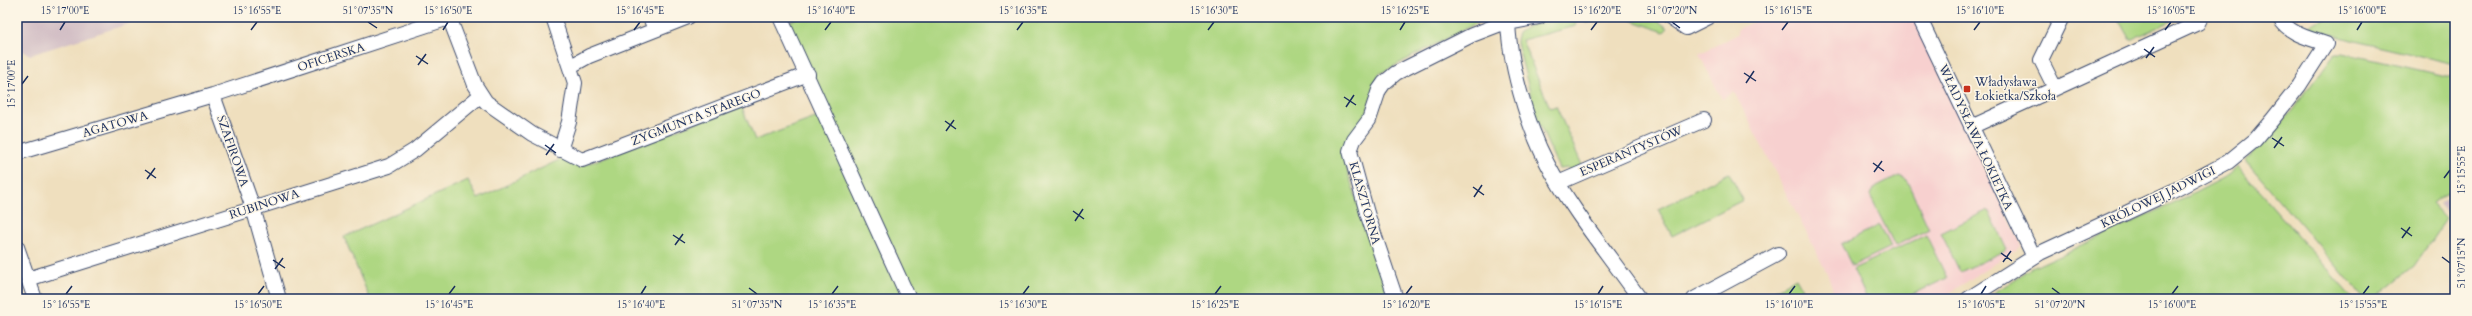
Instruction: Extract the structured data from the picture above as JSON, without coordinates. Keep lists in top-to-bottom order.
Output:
{
  "streets": {
    "street": [
      "OFICERSKA",
      "ZYGMUNTA STAREGO",
      "AGATOWA",
      "WŁADYSŁAWA ŁOKIETKA",
      "SZAFIROWA",
      "ESPERANTYSTÓW",
      "KRÓLOWEJ JADWIGI",
      "KLASZTORNA",
      "RUBINOWA"
    ]
  },
  "crossings": [
    ["OFICERSKA", "AGATOWA"],
    ["OFICERSKA", "SZAFIROWA"],
    ["AGATOWA", "SZAFIROWA"],
    ["WŁADYSŁAWA ŁOKIETKA", "KRÓLOWEJ JADWIGI"],
    ["SZAFIROWA", "RUBINOWA"]
  ],
  "places": {
    "transit": ["Władysława Łokietka/Szkoła"]
  },
  "coordinates": [
    "15°17'00\"E",
    "15°16'55\"E",
    "51°07'35\"N",
    "15°16'50\"E",
    "15°16'45\"E",
    "15°16'40\"E",
    "15°16'35\"E",
    "15°16'30\"E",
    "15°16'25\"E",
    "15°16'20\"E",
    "51°07'20\"N",
    "15°16'15\"E",
    "15°16'10\"E",
    "15°16'05\"E",
    "15°16'00\"E",
    "15°15'55\"E",
    "51°07'15\"N"
  ]
}
